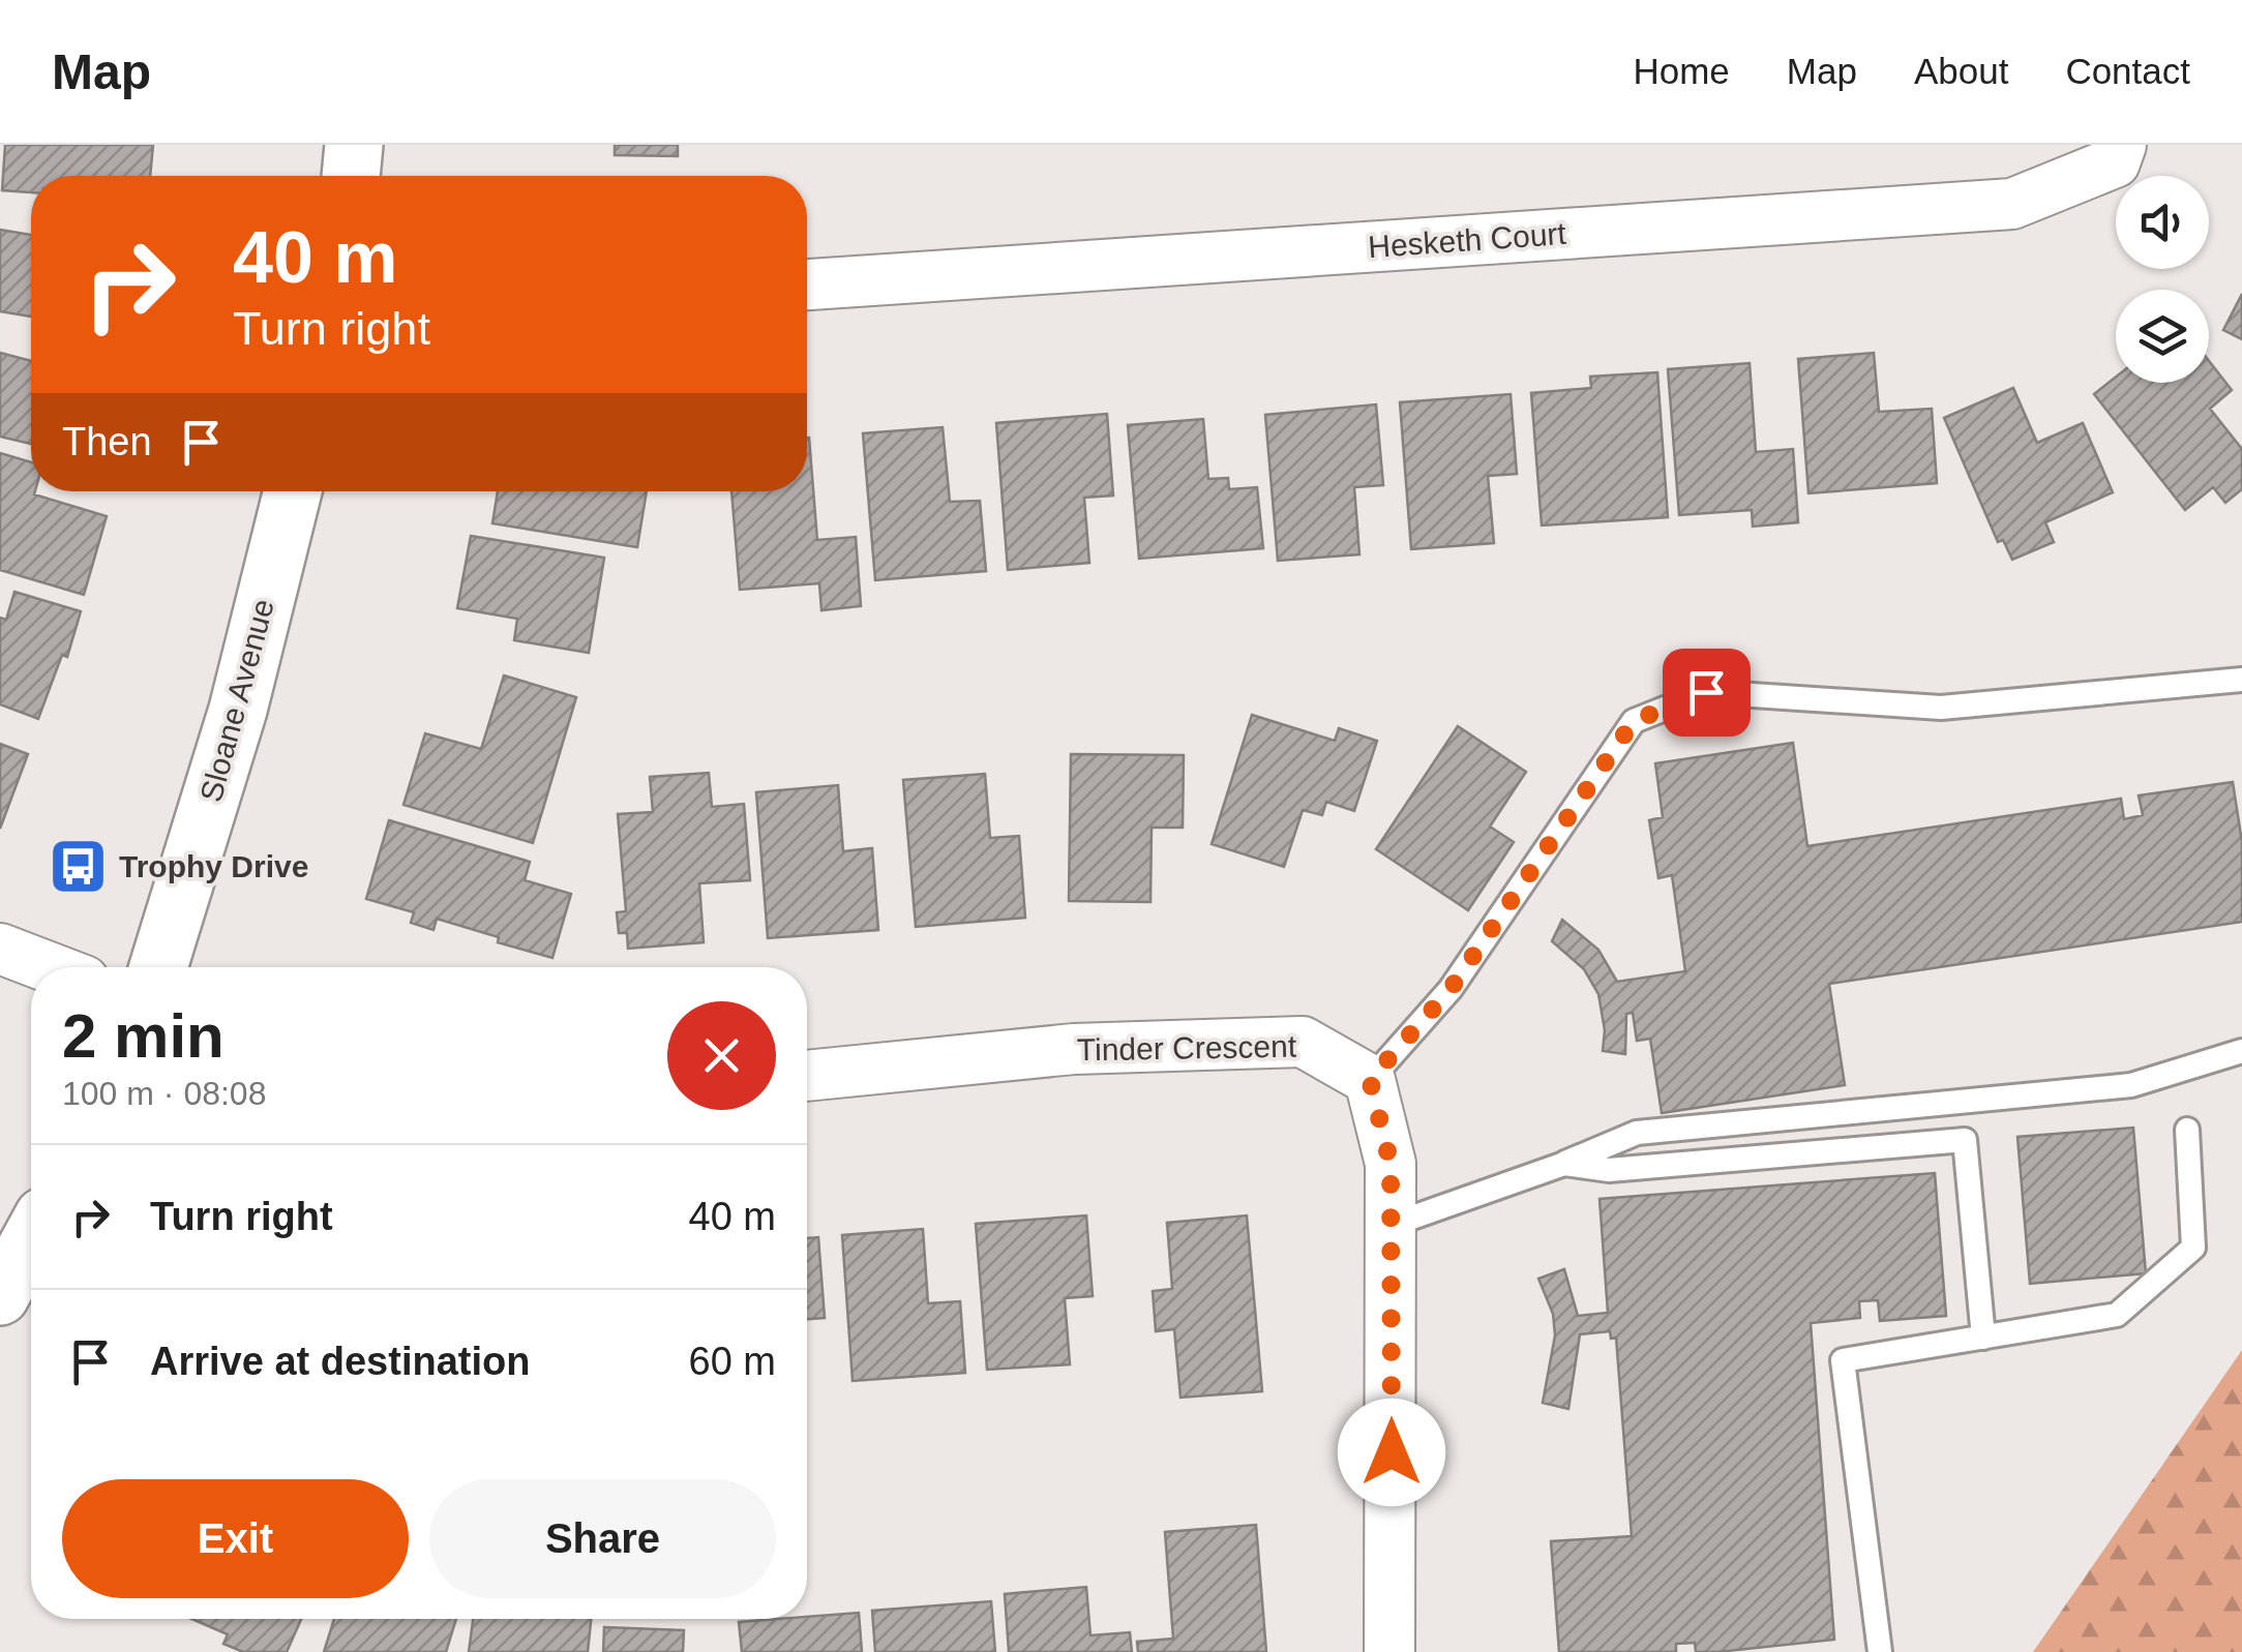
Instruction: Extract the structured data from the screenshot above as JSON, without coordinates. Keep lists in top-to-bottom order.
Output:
{
  "streets": {
    "street": ["Hesketh Court", "Sloane Avenue", "Tinder Crescent"]
  },
  "places": {
    "bus stop": ["Trophy Drive"]
  },
  "page": {
    "header": "Map",
    "nav": [
      "Home",
      "Map",
      "About",
      "Contact"
    ],
    "turn": ["40 m", "Turn right"],
    "then": "Then",
    "heading": ["2 min", "100 m · 08:08"],
    "list": [
      {
        "name": "Turn right",
        "value": "40 m"
      },
      {
        "name": "Arrive at destination",
        "value": "60 m"
      }
    ],
    "buttons": ["Exit", "Share"]
  }
}
